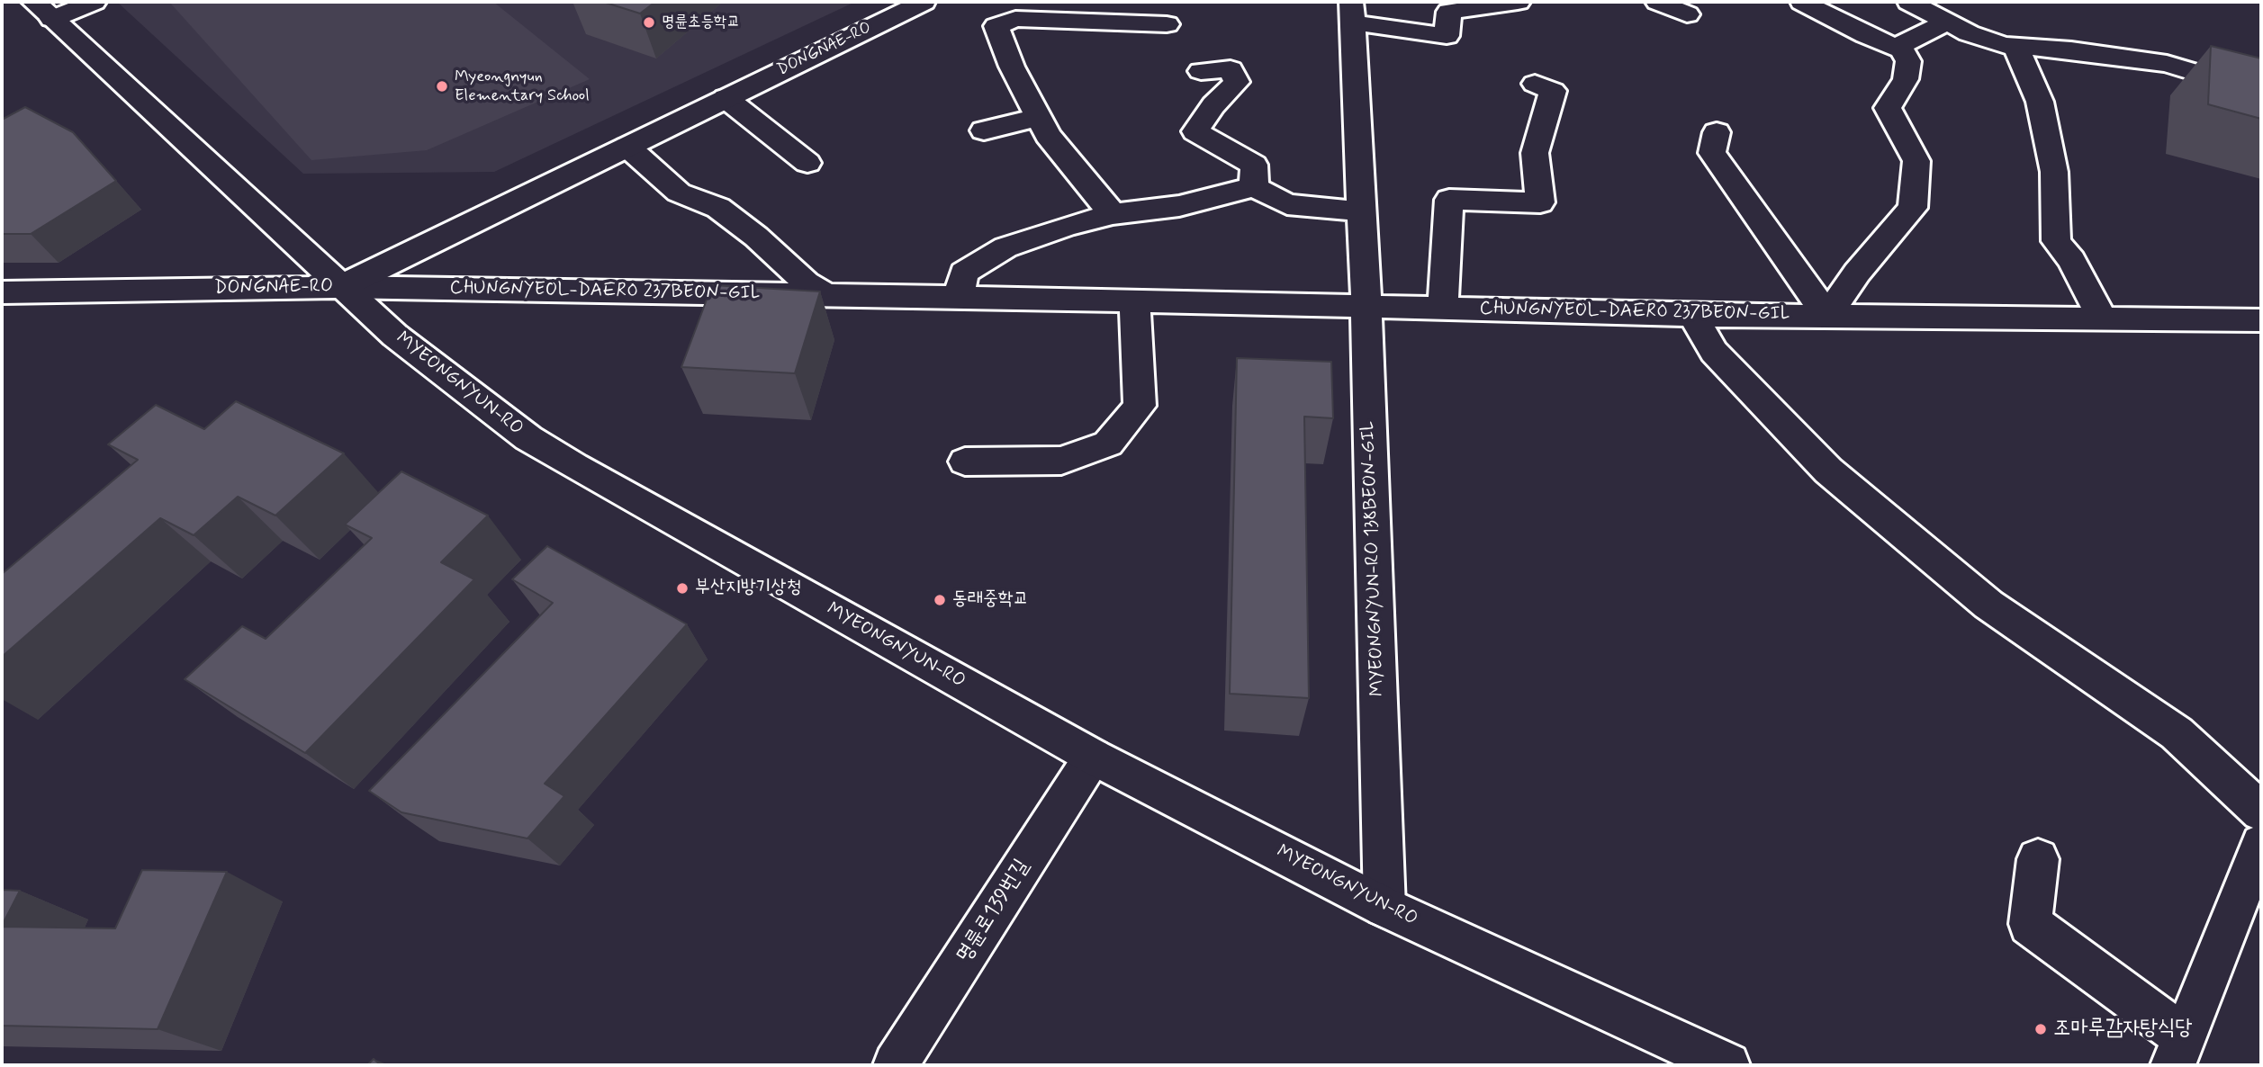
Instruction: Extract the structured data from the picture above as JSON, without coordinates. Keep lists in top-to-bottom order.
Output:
{
  "streets": {
    "street": [
      "DONGNAE-RO",
      "CHUNGNYEOL-DAERO 237BEON-GIL",
      "MYEONGNYUN-RO",
      "MYEONGNYUN-RO 138BEON-GIL",
      "명륜로139번길"
    ]
  },
  "crossings": [
    ["DONGNAE-RO", "CHUNGNYEOL-DAERO 237BEON-GIL"],
    ["DONGNAE-RO", "MYEONGNYUN-RO"],
    ["CHUNGNYEOL-DAERO 237BEON-GIL", "MYEONGNYUN-RO"],
    ["CHUNGNYEOL-DAERO 237BEON-GIL", "MYEONGNYUN-RO 138BEON-GIL"],
    ["MYEONGNYUN-RO", "MYEONGNYUN-RO 138BEON-GIL"],
    ["MYEONGNYUN-RO", "명륜로139번길"]
  ],
  "places": [
    "명륜초등학교",
    "Myeongnyun Elementary School",
    "부산지방기상청",
    "동래중학교",
    "조마루감자탕식당"
  ]
}
